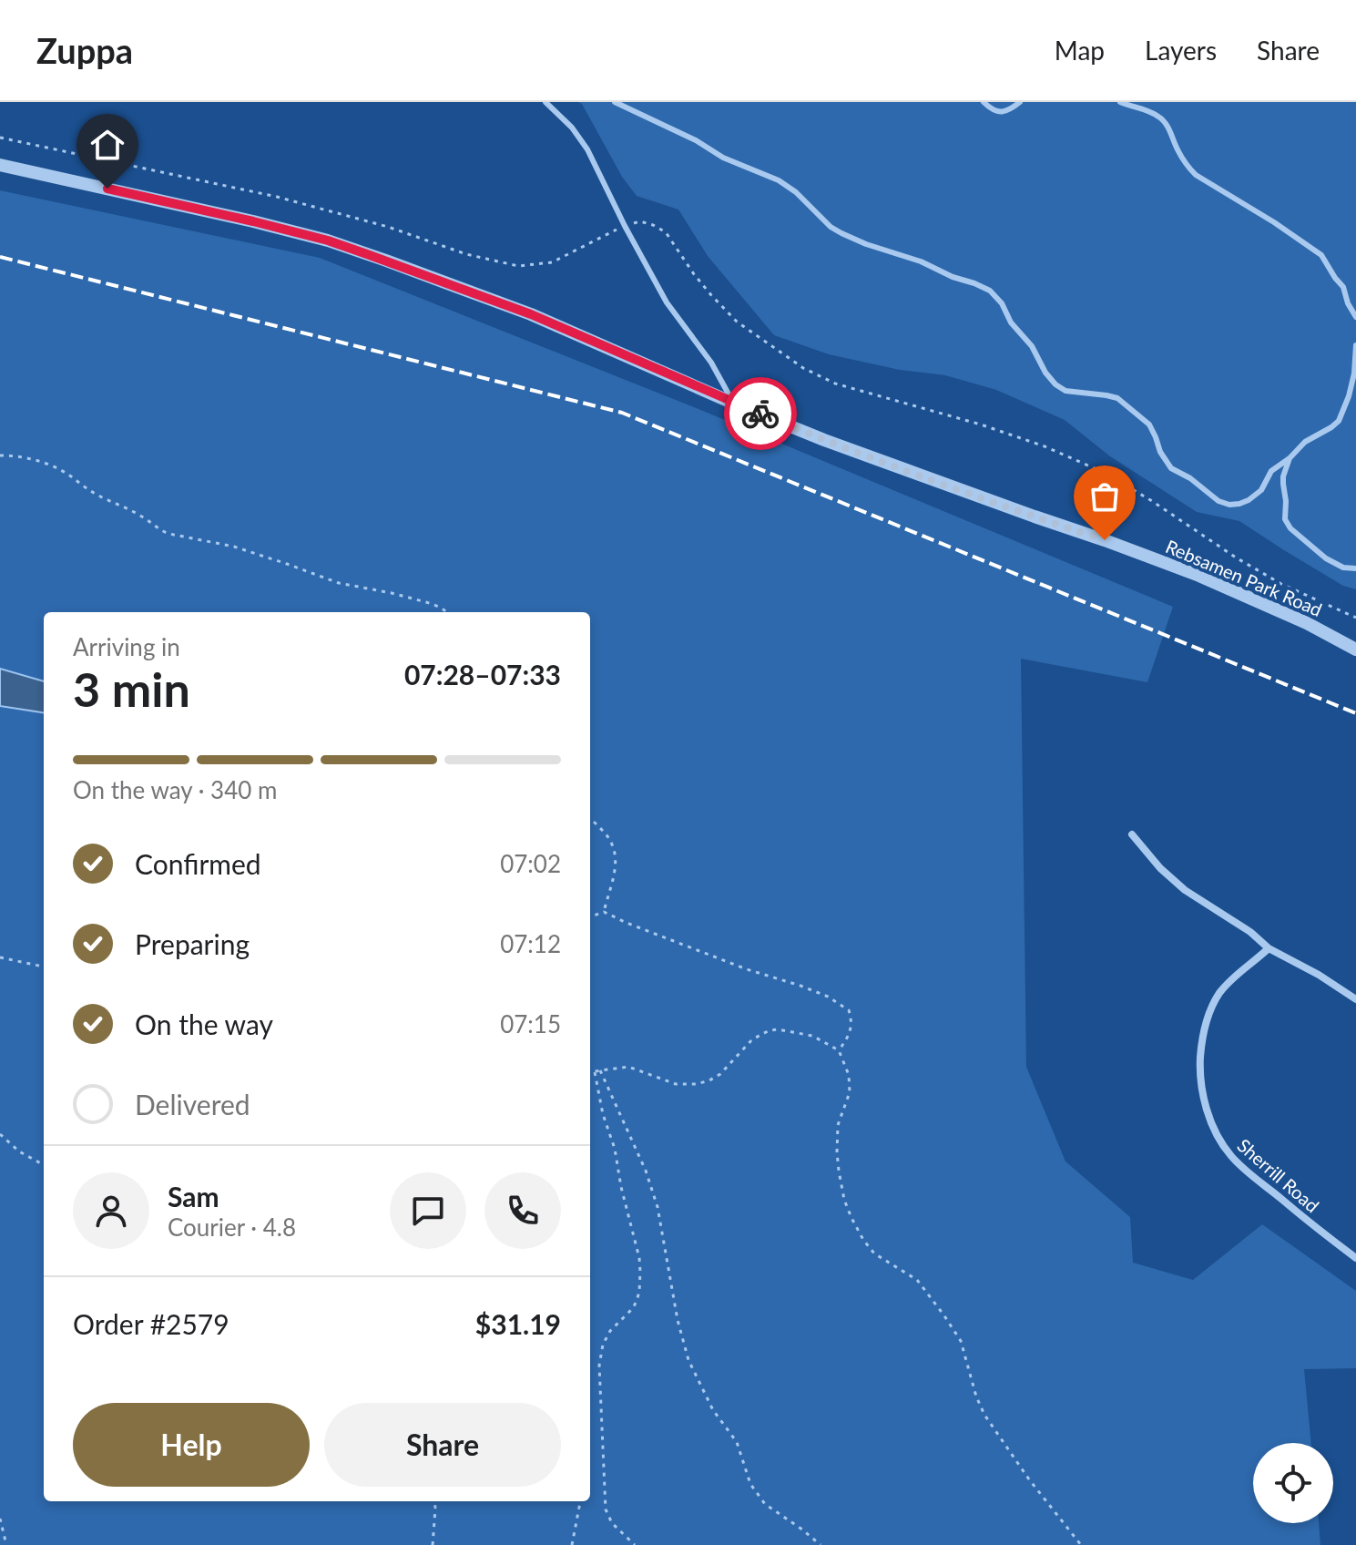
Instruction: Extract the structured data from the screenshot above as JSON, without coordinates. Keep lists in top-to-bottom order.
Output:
{
  "streets": {
    "street": ["Rebsamen Park Road", "Sherrill Road"]
  },
  "page": {
    "header": "Zuppa",
    "nav": ["Map", "Layers", "Share"],
    "heading": ["3 min", "Arriving in", "07:28–07:33"],
    "panel": [
      "Sam",
      "Courier · 4.8",
      "Order #2579",
      "$31.19"
    ],
    "bar": "On the way · 340 m",
    "list": [
      ["Confirmed", "07:02"],
      ["Preparing", "07:12"],
      ["On the way", "07:15"],
      "Delivered"
    ],
    "buttons": ["Help", "Share"]
  }
}
